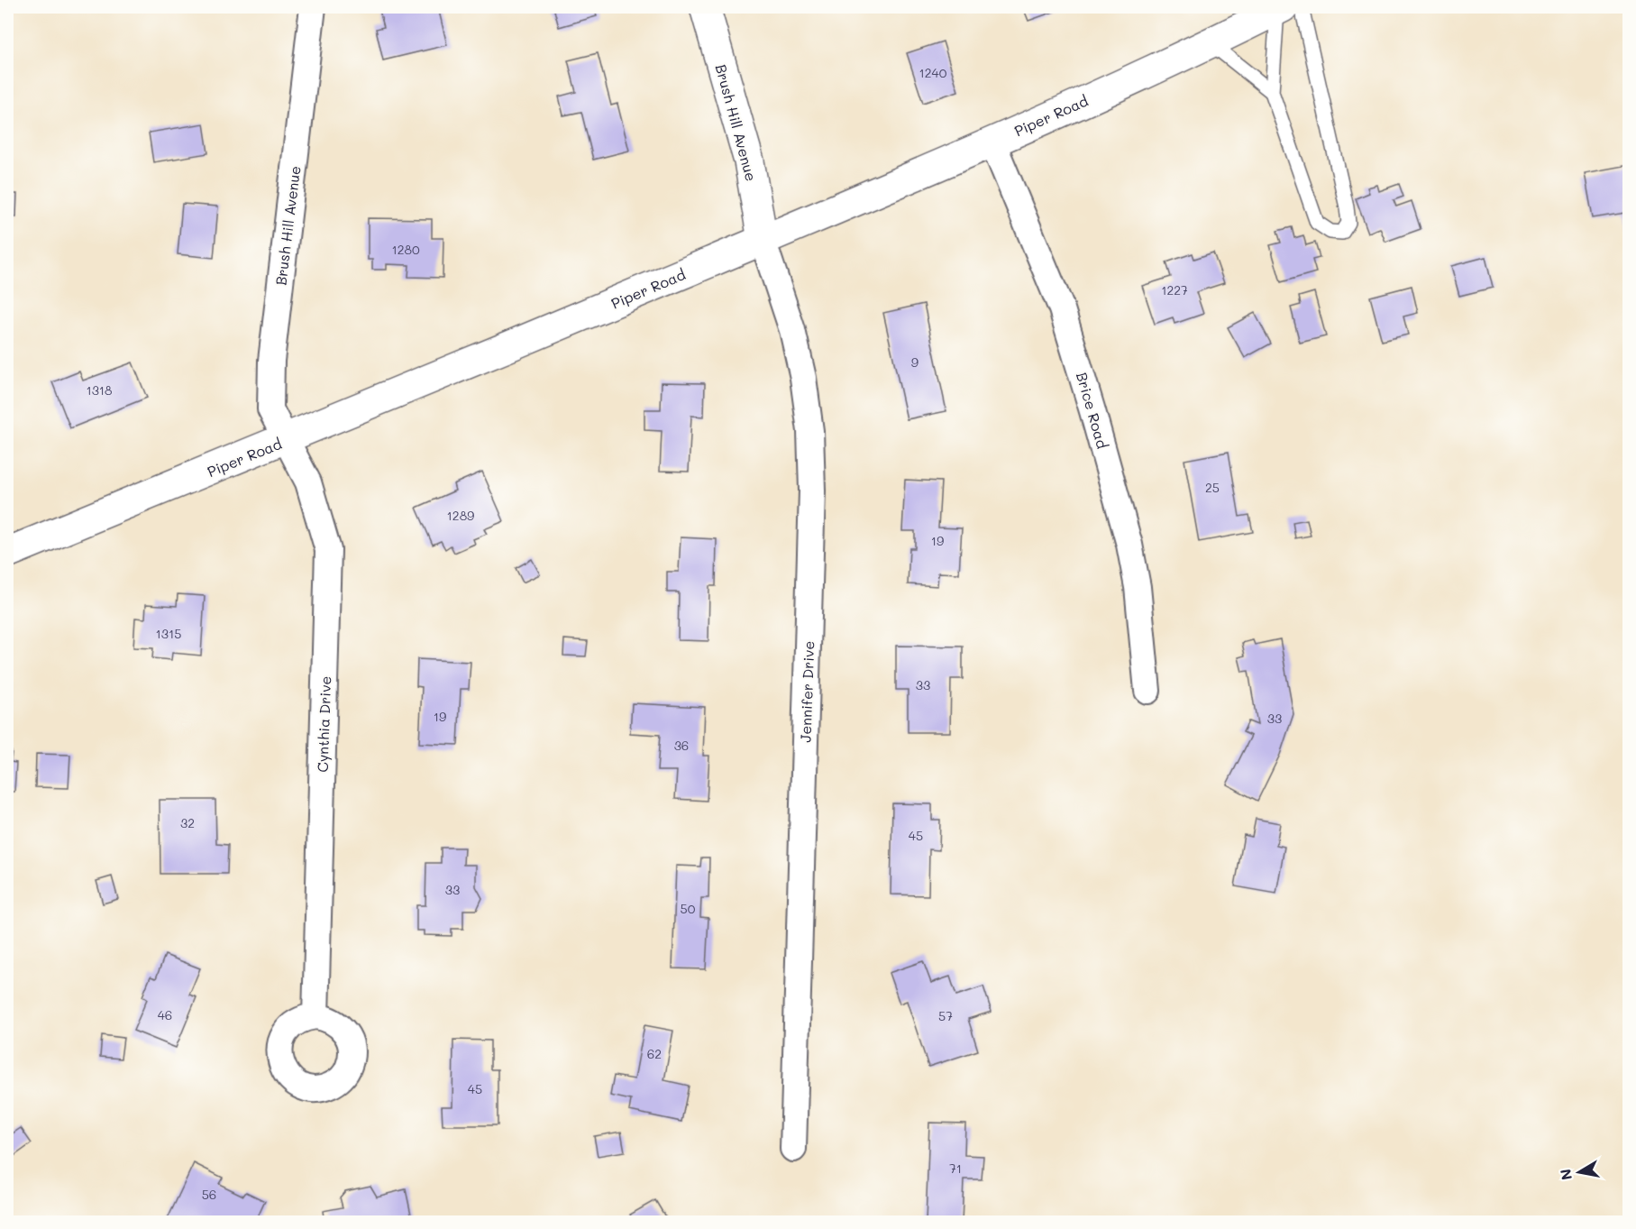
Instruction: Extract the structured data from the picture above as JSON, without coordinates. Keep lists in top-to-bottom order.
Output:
{
  "streets": {
    "street": [
      "Piper Road",
      "Brush Hill Avenue",
      "Brice Road",
      "Jennifer Drive",
      "Cynthia Drive"
    ]
  },
  "crossings": [
    ["Piper Road", "Brush Hill Avenue"],
    ["Piper Road", "Brice Road"],
    ["Piper Road", "Jennifer Drive"],
    ["Piper Road", "Cynthia Drive"],
    ["Brush Hill Avenue", "Jennifer Drive"],
    ["Brush Hill Avenue", "Cynthia Drive"]
  ],
  "house_numbers": [
    "1240",
    "1280",
    "1227",
    "9",
    "1318",
    "25",
    "1289",
    "19",
    "1315",
    "33",
    "19",
    "33",
    "36",
    "32",
    "45",
    "33",
    "50",
    "46",
    "57",
    "62",
    "45",
    "71",
    "56"
  ],
  "north": "left"
}
